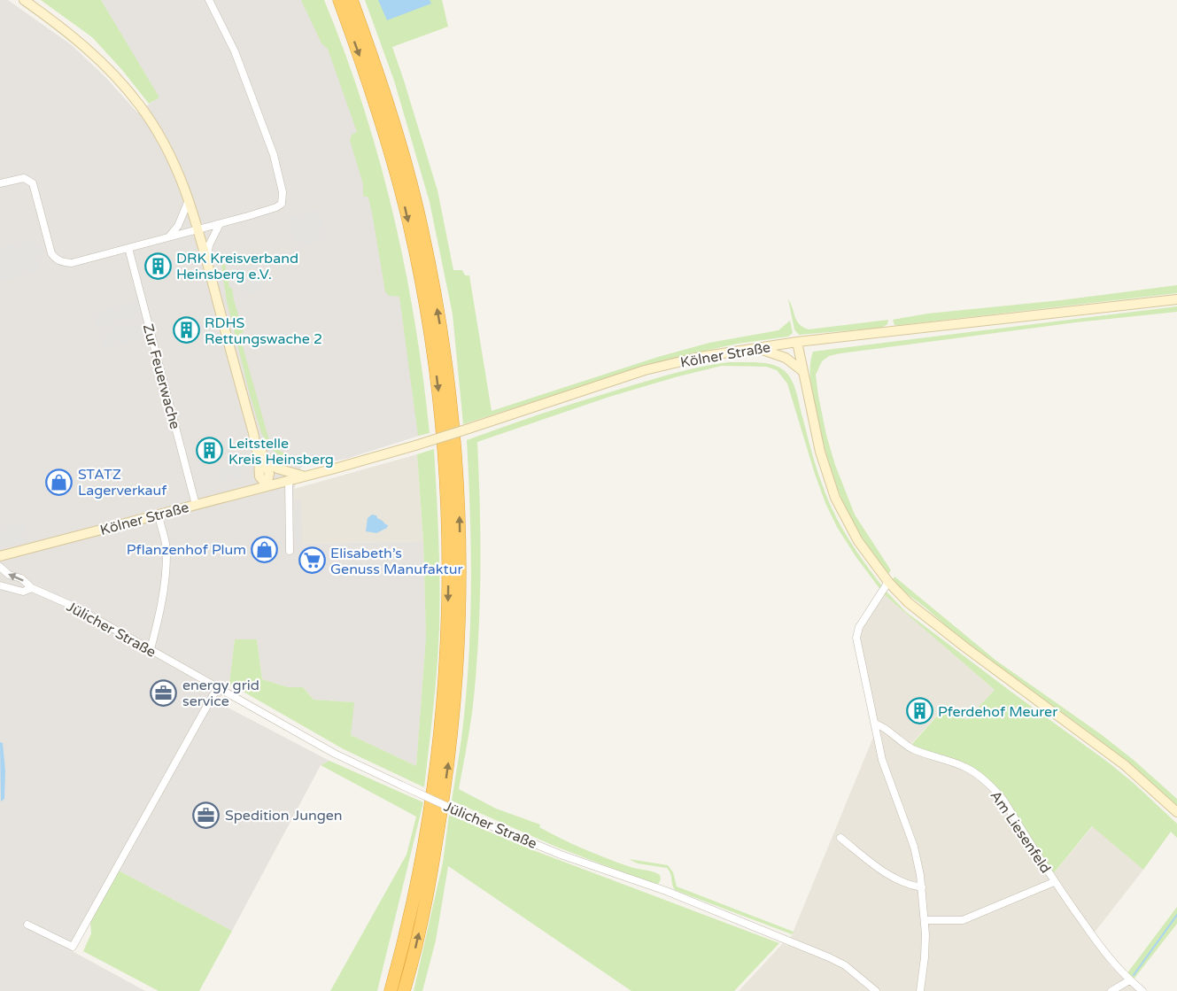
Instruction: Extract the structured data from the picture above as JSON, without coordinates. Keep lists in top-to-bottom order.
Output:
{
  "streets": {
    "main road": ["Kölner Straße"],
    "street": ["Zur Feuerwache", "Jülicher Straße", "Am Liesenfeld"]
  },
  "crossings": [
    ["Kölner Straße", "Zur Feuerwache"]
  ],
  "places": {
    "building": [
      "DRK Kreisverband Heinsberg e.V.",
      "RDHS Rettungswache 2",
      "Leitstelle Kreis Heinsberg",
      "Pferdehof Meurer"
    ],
    "shop": ["STATZ Lagerverkauf", "Pflanzenhof Plum"],
    "supermarket": ["Elisabeth’s Genuss Manufaktur"],
    "office": ["energy grid service", "Spedition Jungen"]
  }
}
